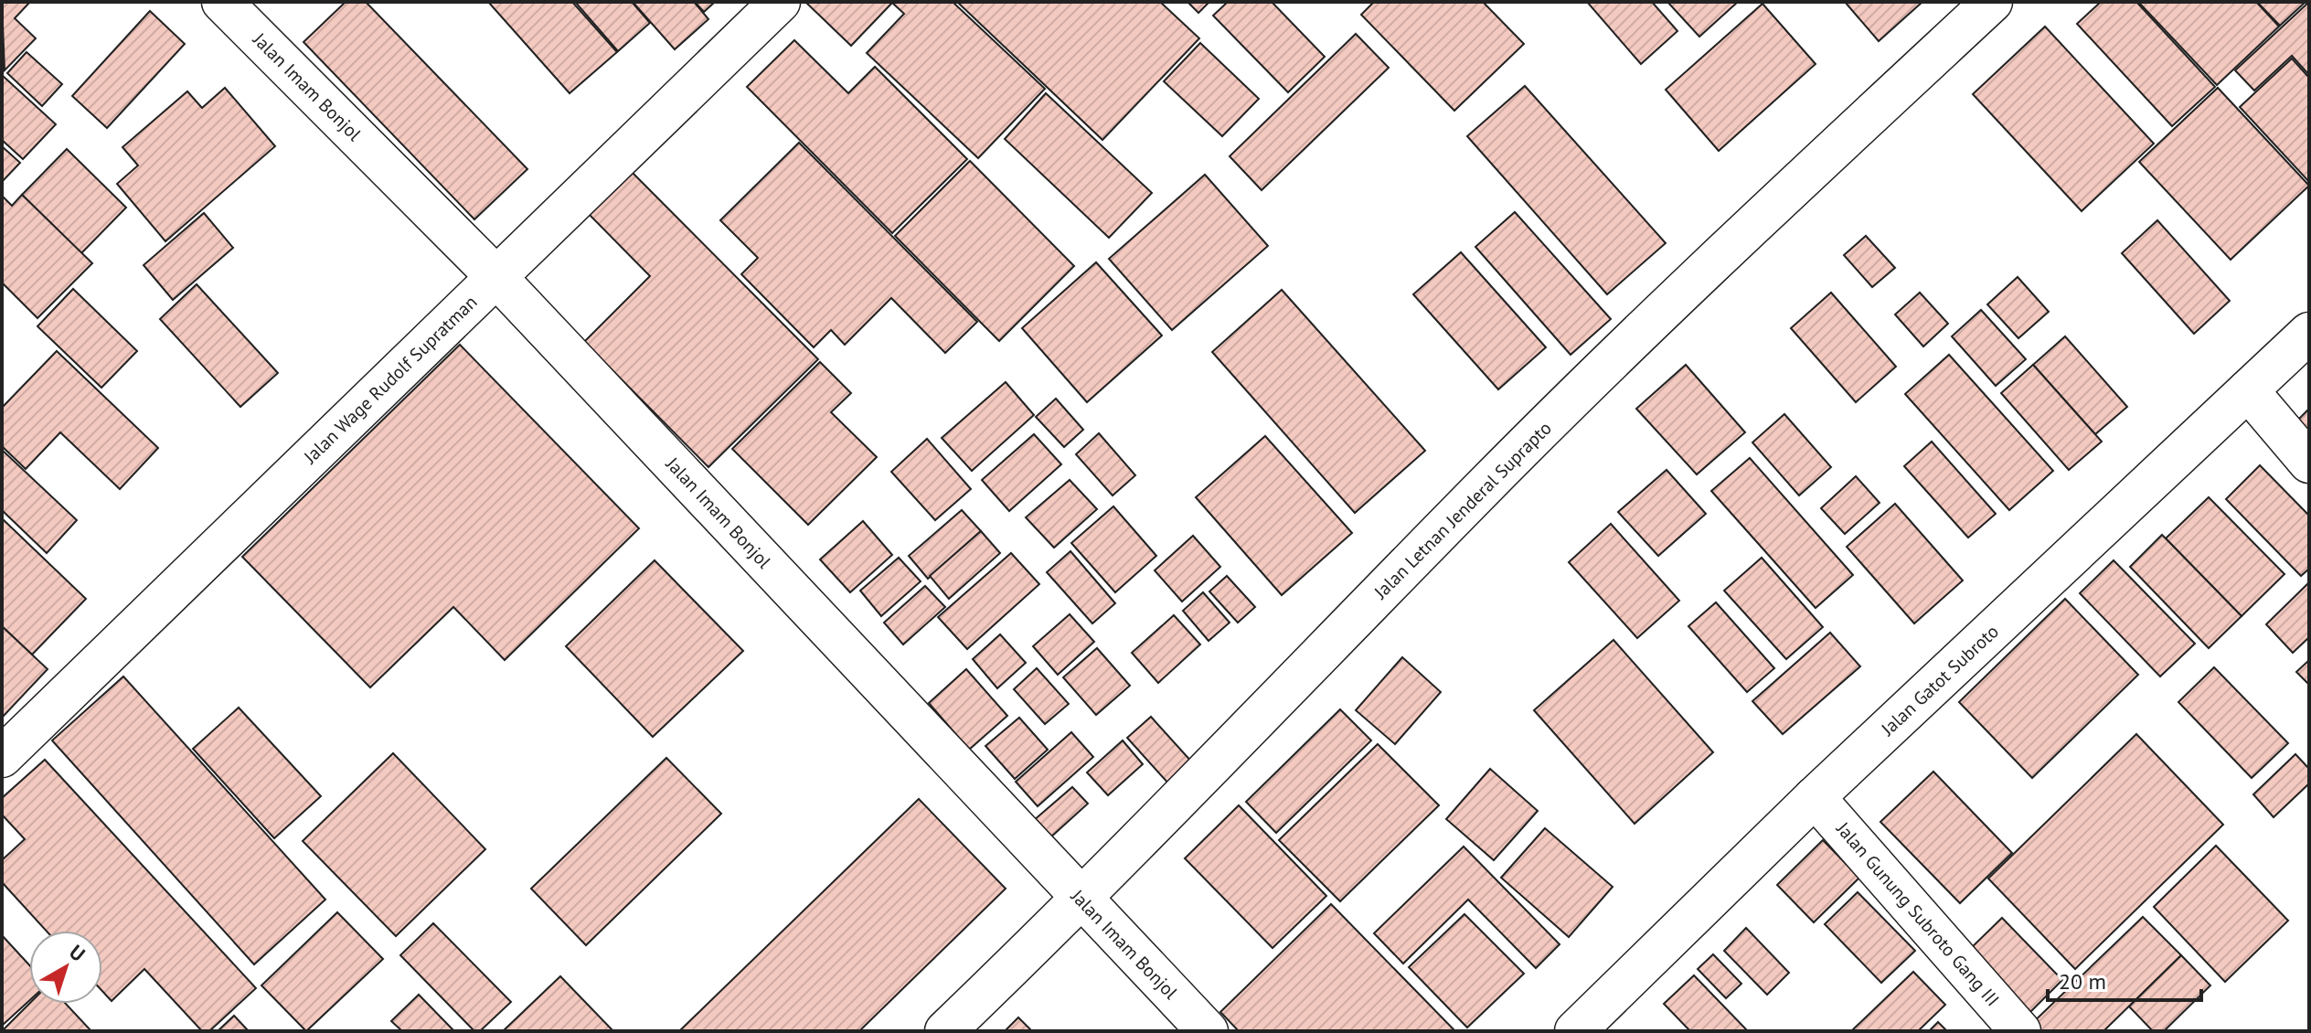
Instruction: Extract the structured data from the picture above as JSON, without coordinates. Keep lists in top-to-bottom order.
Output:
{
  "streets": {
    "street": [
      "Jalan Imam Bonjol",
      "Jalan Wage Rudolf Supratman",
      "Jalan Letnan Jenderal Suprapto",
      "Jalan Gatot Subroto",
      "Jalan Gunung Subroto Gang III"
    ]
  },
  "crossings": [
    ["Jalan Imam Bonjol", "Jalan Wage Rudolf Supratman"],
    ["Jalan Imam Bonjol", "Jalan Letnan Jenderal Suprapto"],
    ["Jalan Gatot Subroto", "Jalan Gunung Subroto Gang III"]
  ],
  "scale_bar": "20 m",
  "north": "top right"
}
